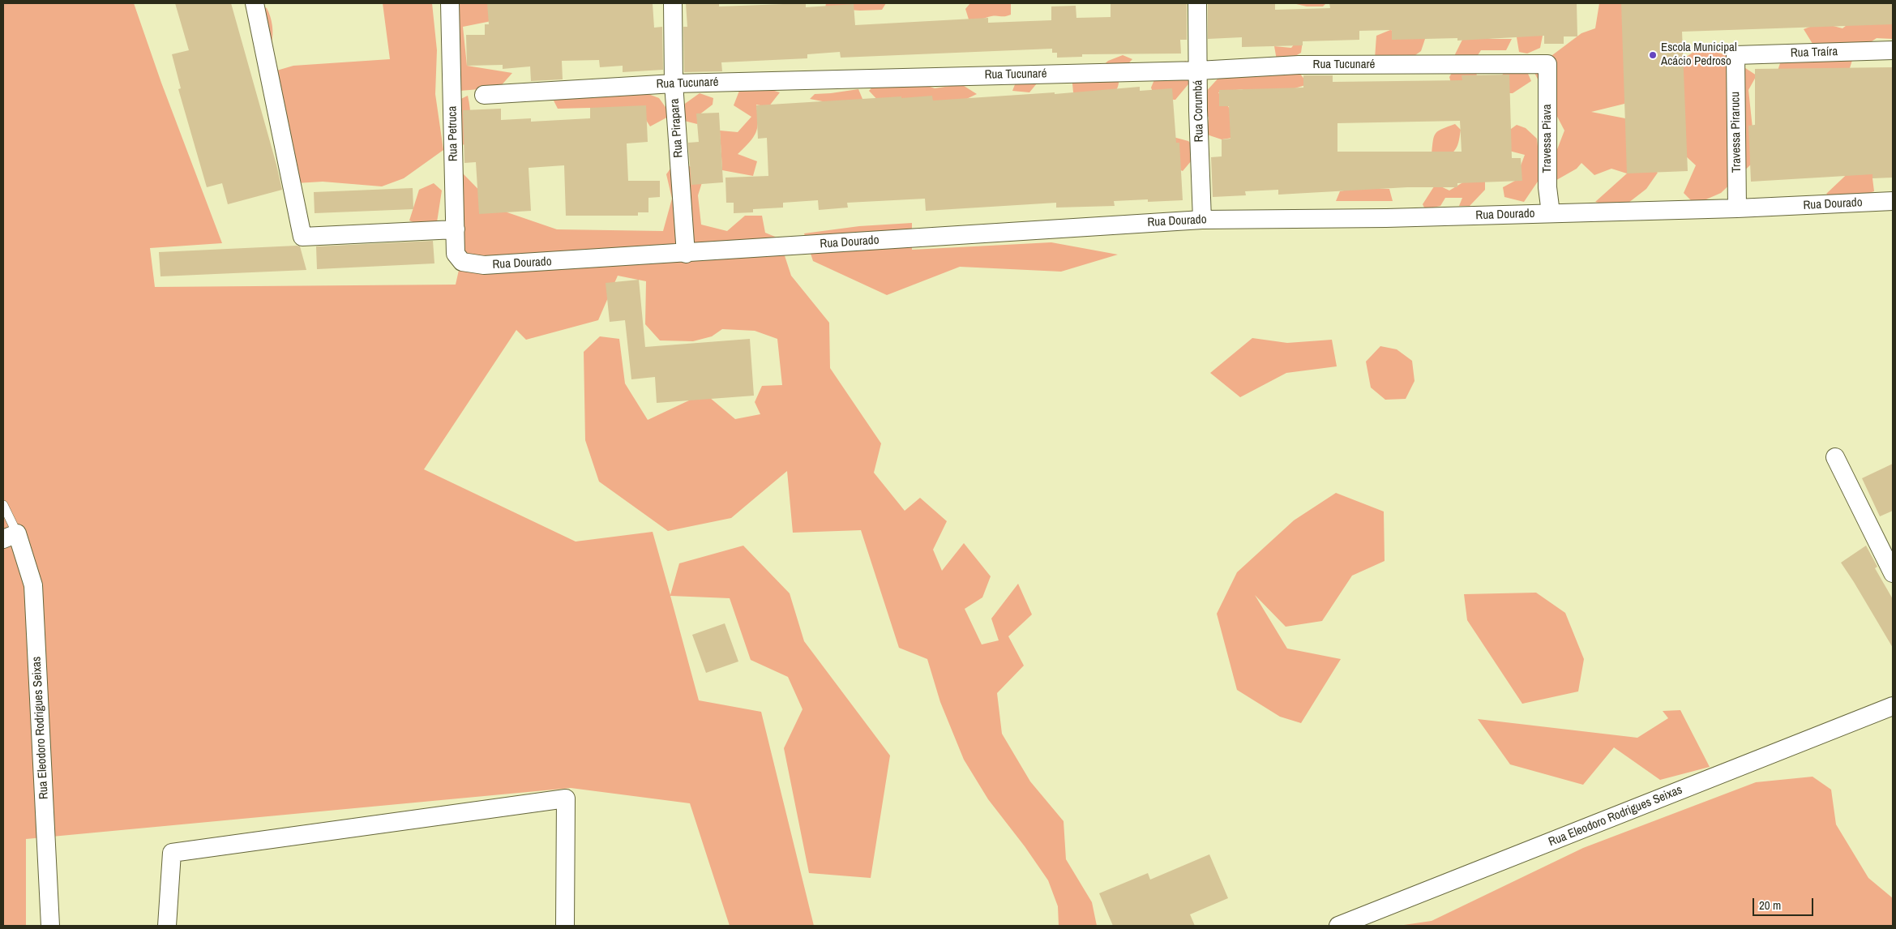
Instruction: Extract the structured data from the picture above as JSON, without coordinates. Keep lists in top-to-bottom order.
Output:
{
  "streets": {
    "street": [
      "Rua Traíra",
      "Rua Tucunaré",
      "Rua Corumbá",
      "Rua Pirapara",
      "Travessa Pirarucu",
      "Rua Petruca",
      "Travessa Piava",
      "Rua Dourado",
      "Rua Eleodoro Rodrigues Seixas"
    ]
  },
  "crossings": [
    ["Rua Traíra", "Travessa Pirarucu"],
    ["Rua Tucunaré", "Rua Corumbá"],
    ["Rua Tucunaré", "Rua Pirapara"],
    ["Rua Tucunaré", "Travessa Piava"],
    ["Rua Corumbá", "Rua Dourado"],
    ["Rua Pirapara", "Rua Dourado"],
    ["Travessa Pirarucu", "Rua Dourado"],
    ["Rua Petruca", "Rua Dourado"],
    ["Travessa Piava", "Rua Dourado"]
  ],
  "places": ["Escola Municipal Acácio Pedroso"],
  "scale_bar": "20 m"
}
